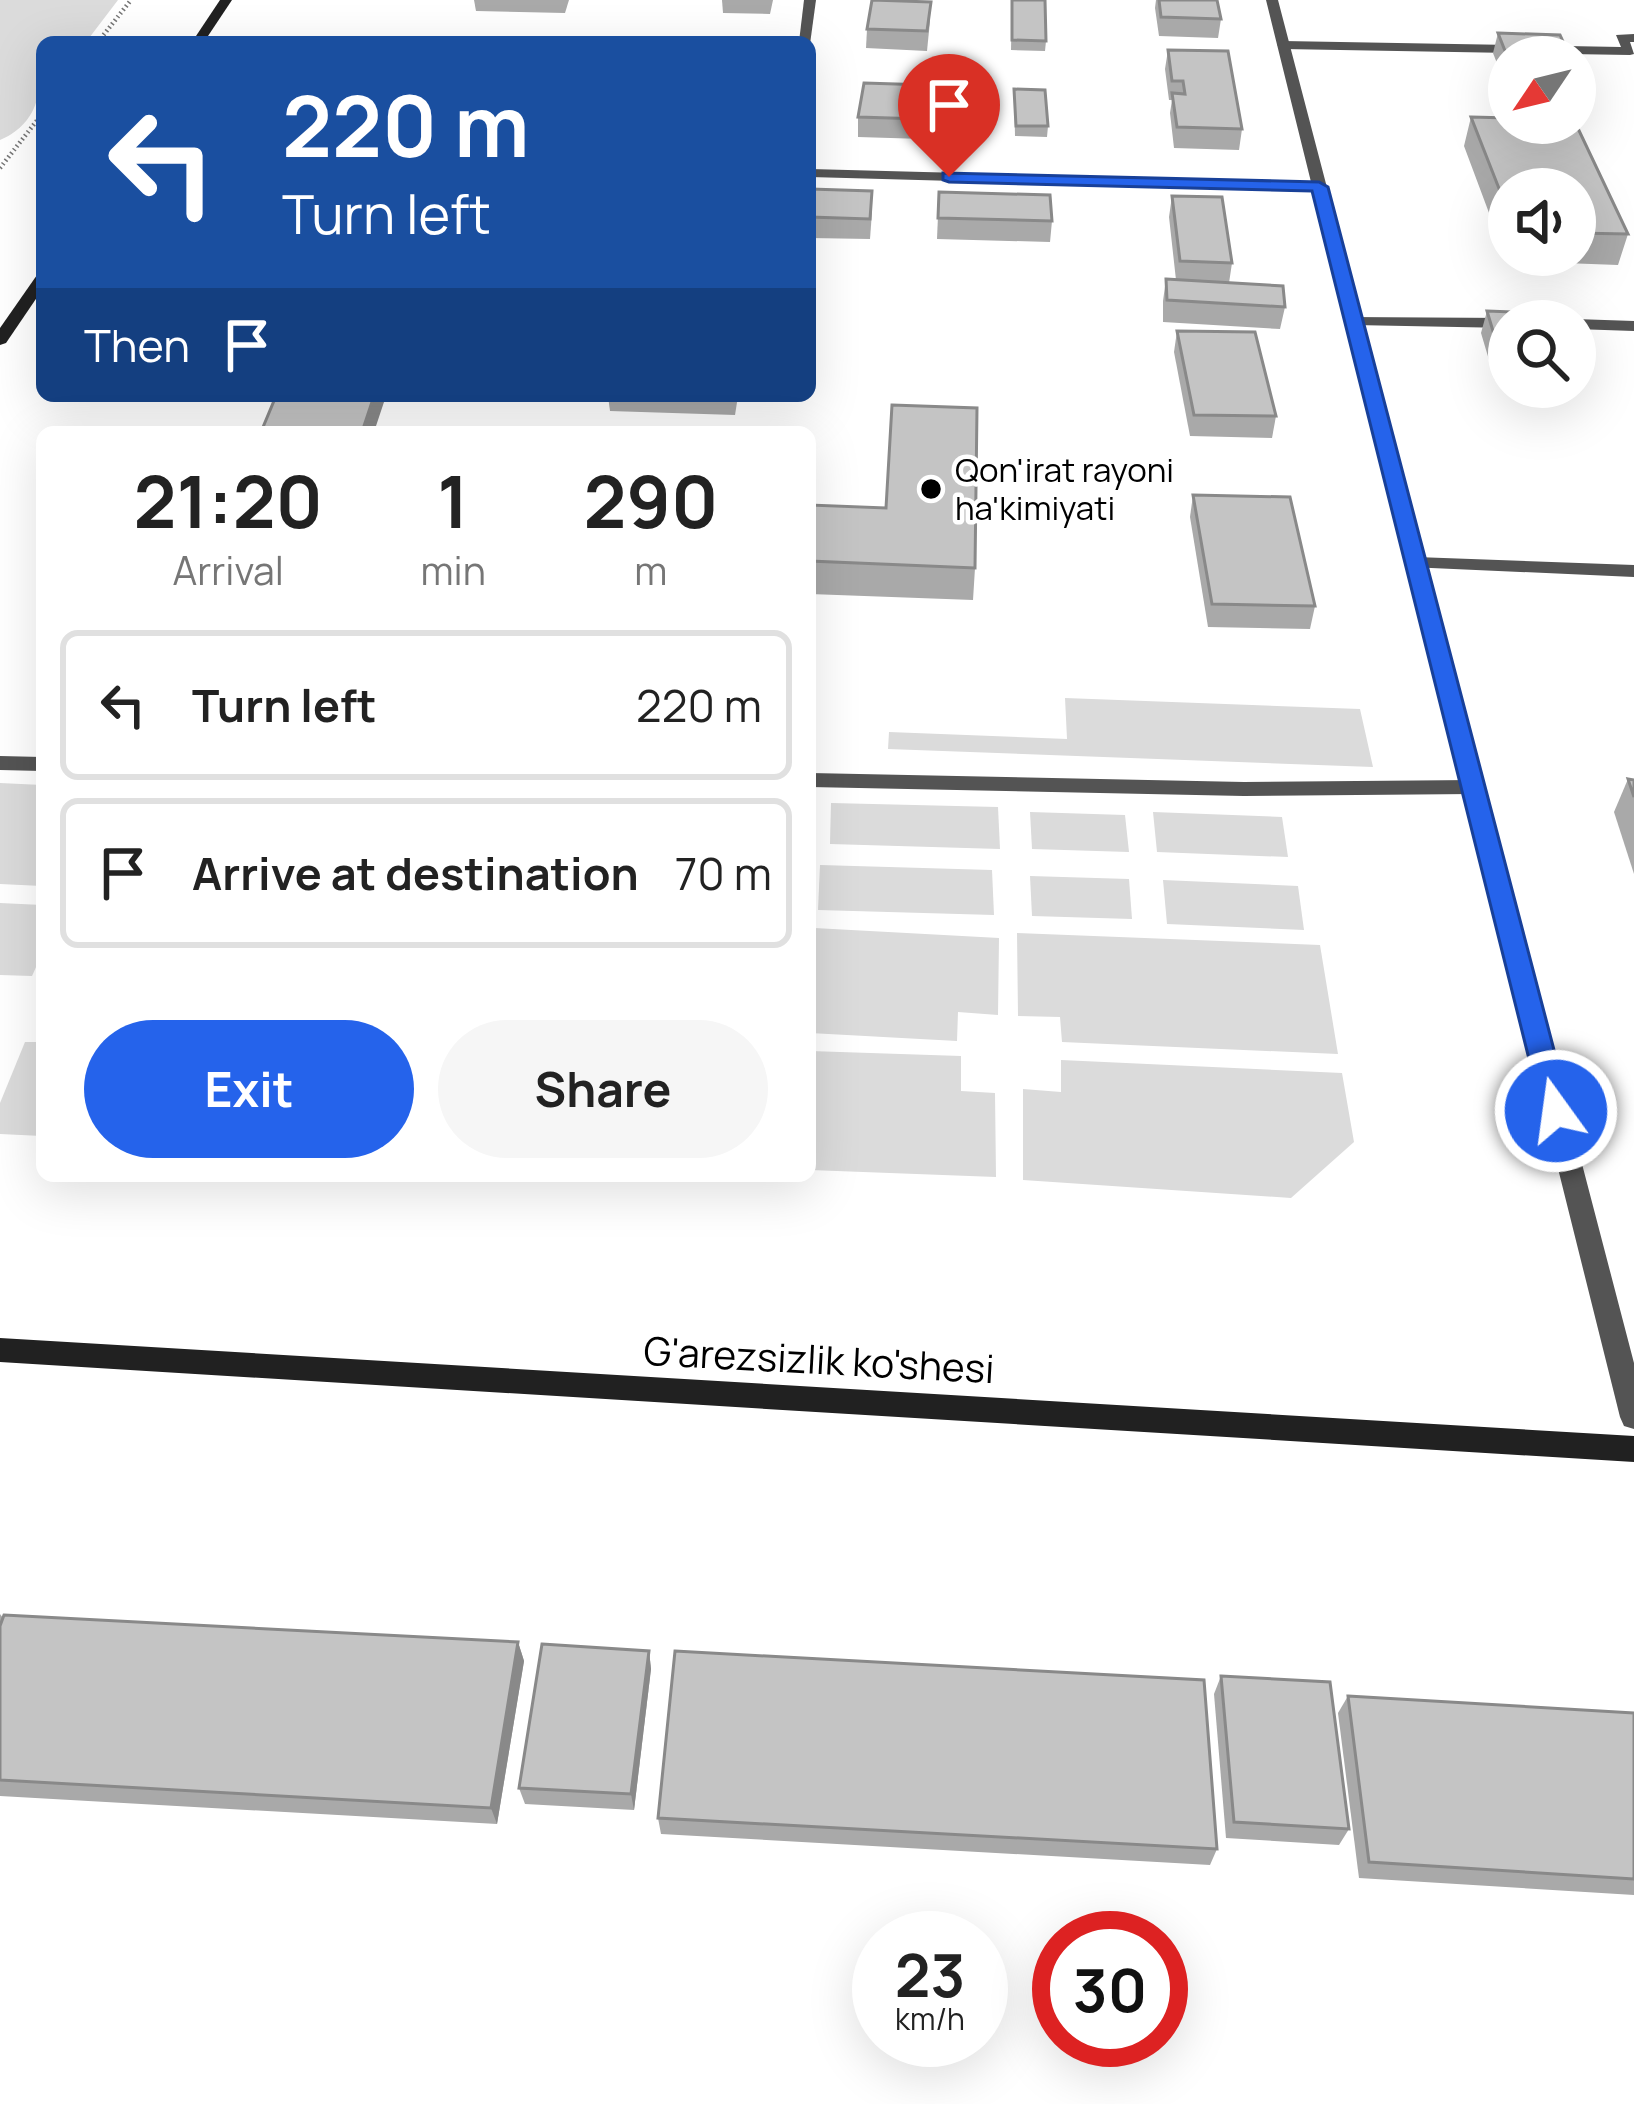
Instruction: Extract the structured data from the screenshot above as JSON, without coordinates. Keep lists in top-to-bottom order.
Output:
{
  "streets": {
    "street": ["G'arezsizlik ko'shesi"]
  },
  "places": ["Qon'irat rayoni ha'kimiyati"],
  "north": "bottom left",
  "page": {
    "turn": ["220 m", "Turn left"],
    "then": "Then",
    "eta": [
      "21:20",
      "Arrival",
      "1",
      "min",
      "290",
      "m"
    ],
    "list": [
      {
        "name": "Turn left",
        "value": "220 m"
      },
      {
        "name": "Arrive at destination",
        "value": "70 m"
      }
    ],
    "buttons": ["Exit", "Share"],
    "speed": "23 km/h",
    "limit": "30"
  }
}
